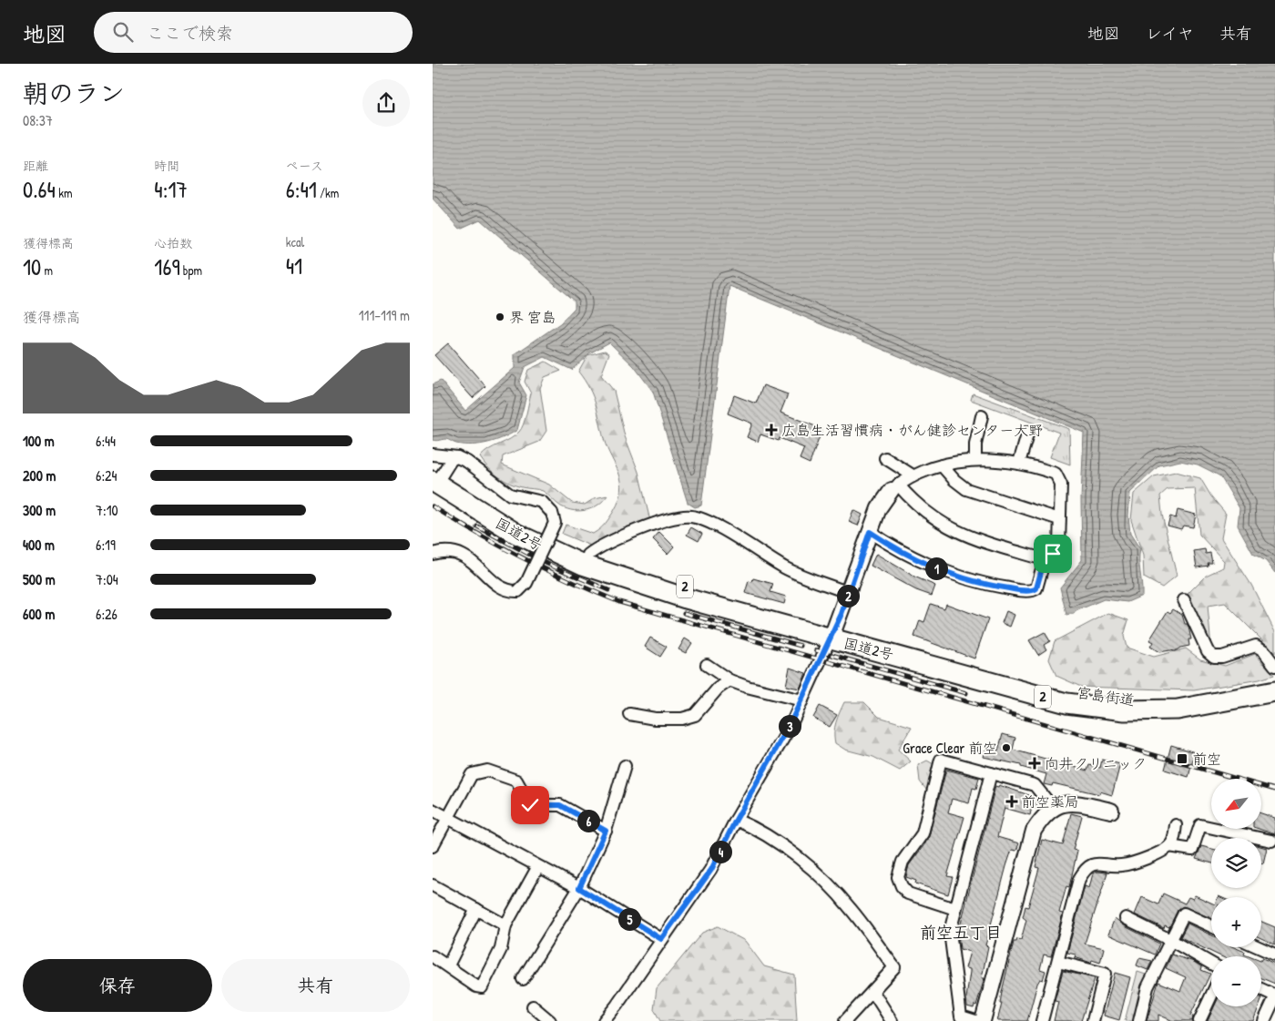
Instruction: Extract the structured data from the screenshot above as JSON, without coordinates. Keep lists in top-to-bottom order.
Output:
{
  "streets": {
    "highway": ["国道2号", "2", "宮島街道"]
  },
  "crossings": [
    ["国道2号", "宮島街道"]
  ],
  "districts": ["前空五丁目"],
  "places": {
    "other": ["界 宮島", "Grace Clear 前空"],
    "health": ["広島生活習慣病・がん健診センター大野", "向井クリニック", "前空薬局"],
    "transit": ["前空"]
  },
  "north": "bottom left",
  "page": {
    "header": "地図",
    "search": "ここで検索",
    "nav": ["地図", "レイヤ", "共有"],
    "heading": ["朝のラン", "08:37"],
    "stats": [
      ["距離", "0.64 km"],
      ["時間", "4:17"],
      ["ペース", "6:41 /km"],
      ["獲得標高", "10 m"],
      ["心拍数", "169 bpm"],
      ["kcal", "41"]
    ],
    "chart": ["獲得標高", "111–119 m"],
    "list": [
      {
        "name": "100 m",
        "note": "6:44"
      },
      {
        "name": "200 m",
        "note": "6:24"
      },
      {
        "name": "300 m",
        "note": "7:10"
      },
      {
        "name": "400 m",
        "note": "6:19"
      },
      {
        "name": "500 m",
        "note": "7:04"
      },
      {
        "name": "600 m",
        "note": "6:26"
      }
    ],
    "pins": [
      "1",
      "2",
      "3",
      "6",
      "4",
      "5"
    ],
    "map_buttons": ["+", "−"],
    "buttons": ["保存", "共有"]
  }
}
